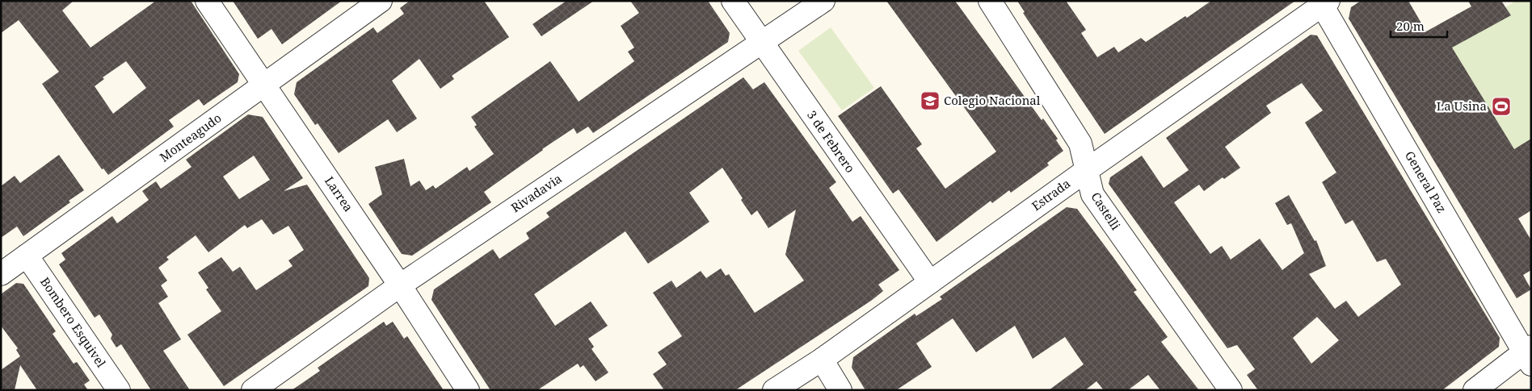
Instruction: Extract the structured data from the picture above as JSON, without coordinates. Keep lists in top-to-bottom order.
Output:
{
  "streets": {
    "street": [
      "Monteagudo",
      "3 de Febrero",
      "General Paz",
      "Rivadavia",
      "Larrea",
      "Estrada",
      "Castelli",
      "Bombero Esquivel"
    ]
  },
  "crossings": [
    ["Monteagudo", "Larrea"],
    ["Monteagudo", "Bombero Esquivel"],
    ["3 de Febrero", "Rivadavia"],
    ["3 de Febrero", "Estrada"],
    ["General Paz", "Estrada"],
    ["Rivadavia", "Larrea"],
    ["Estrada", "Castelli"]
  ],
  "places": {
    "school or university": ["Colegio Nacional"],
    "sports": ["La Usina"]
  },
  "scale_bar": "20 m"
}
